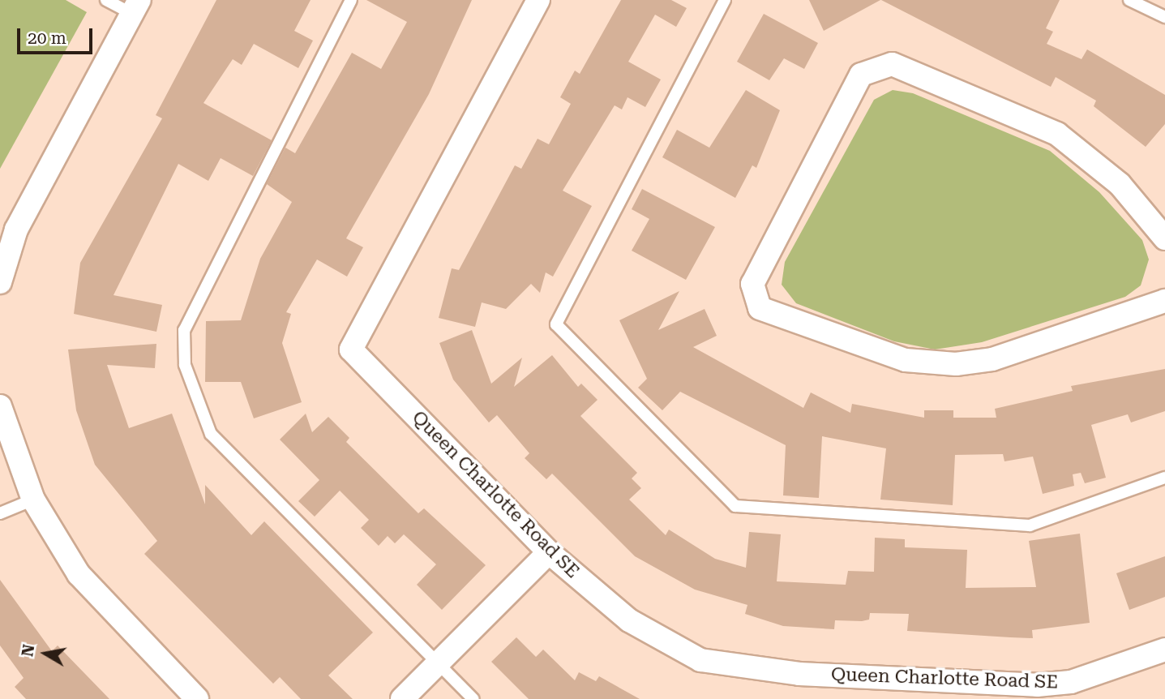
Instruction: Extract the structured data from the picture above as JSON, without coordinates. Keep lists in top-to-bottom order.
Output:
{
  "streets": {
    "street": ["Queen Charlotte Road SE"]
  },
  "scale_bar": "20 m",
  "north": "left"
}
